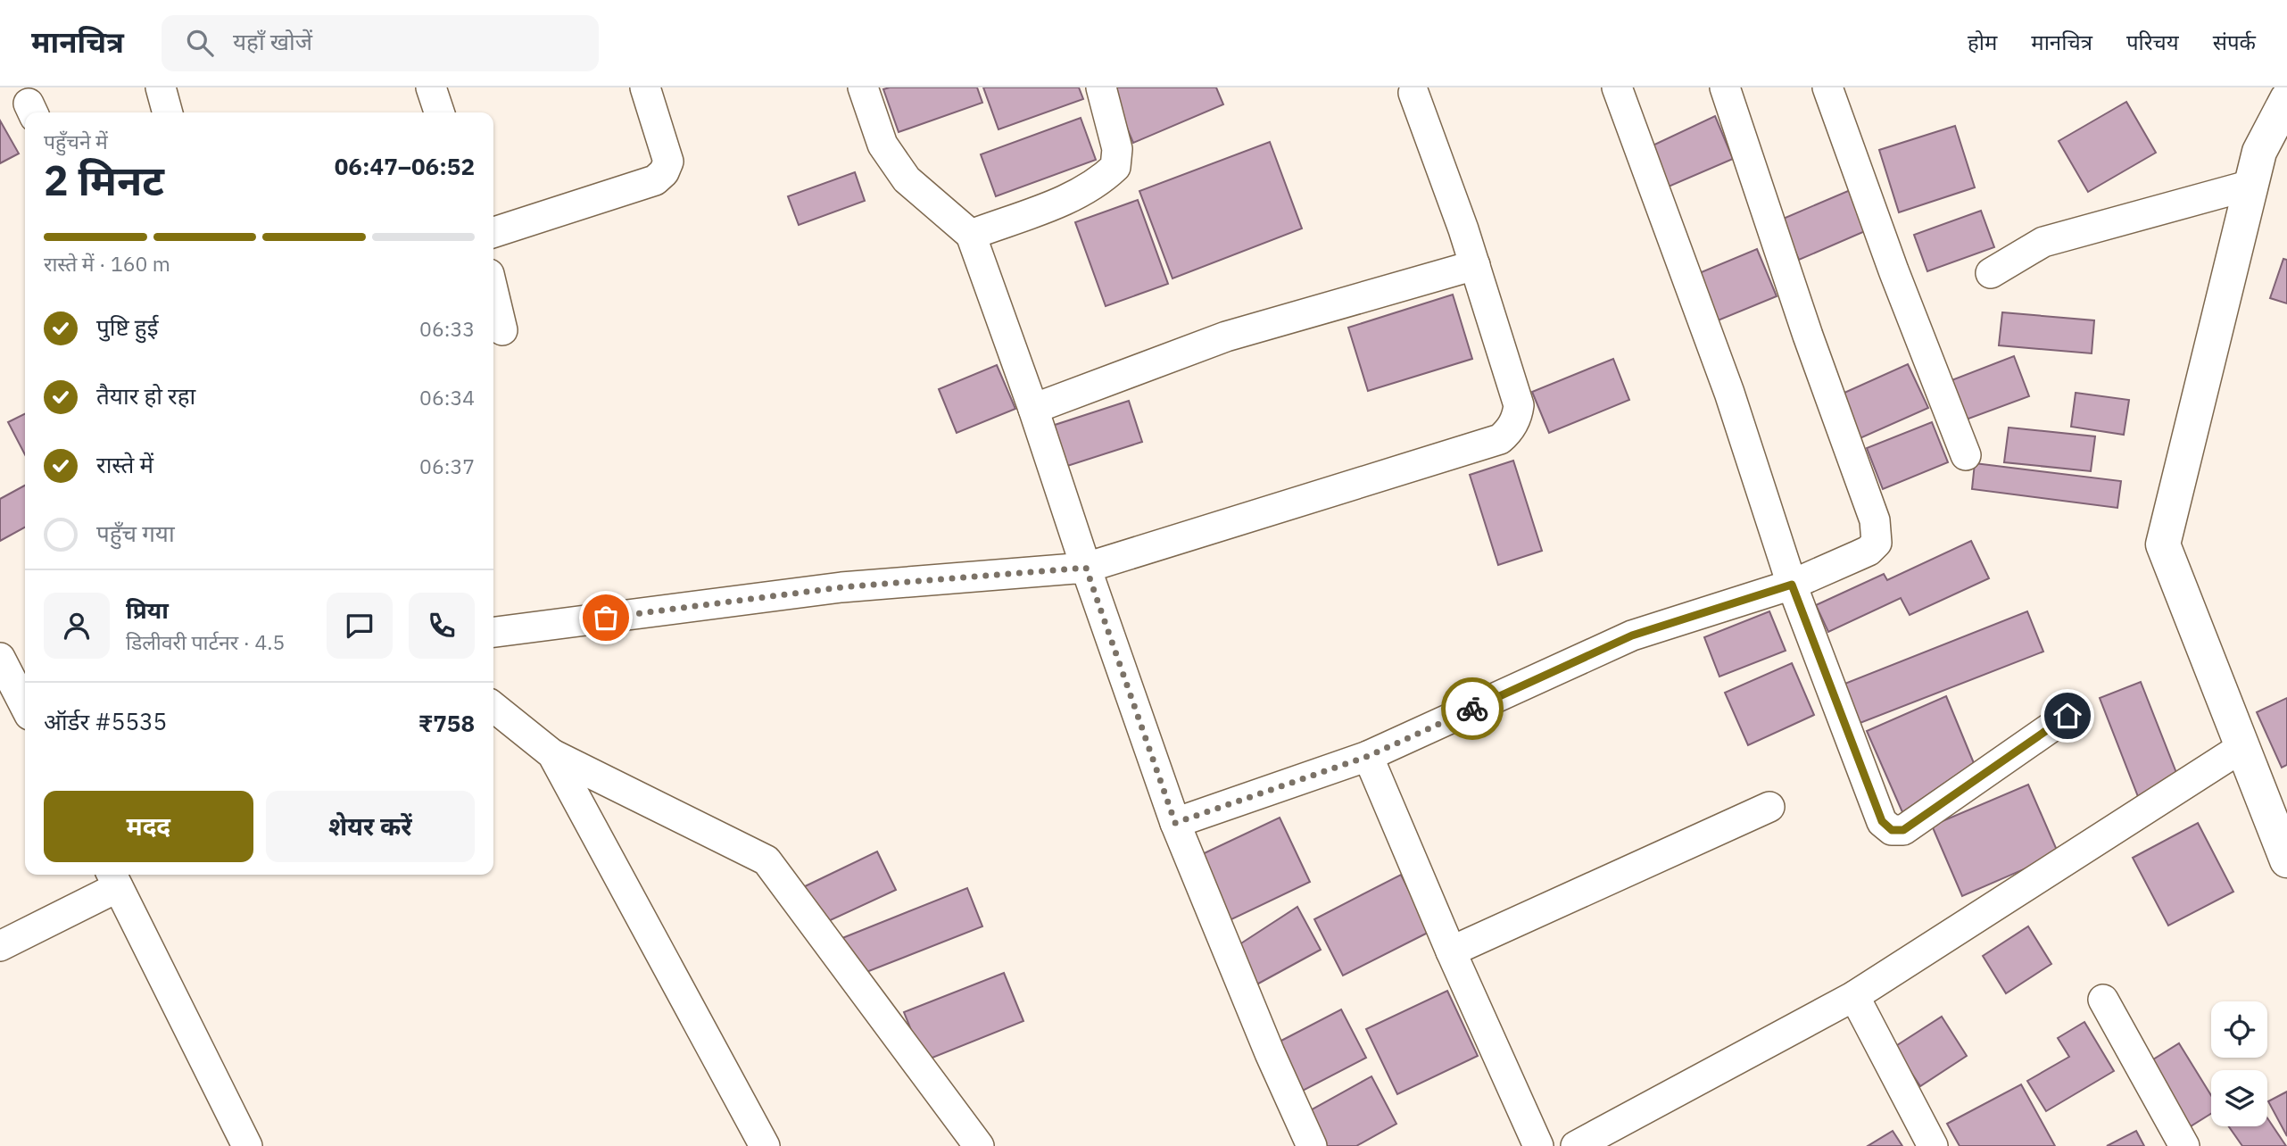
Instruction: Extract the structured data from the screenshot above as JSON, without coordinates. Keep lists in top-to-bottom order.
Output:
{
  "page": {
    "header": "मानचित्र",
    "search": "यहाँ खोजें",
    "nav": [
      "होम",
      "मानचित्र",
      "परिचय",
      "संपर्क"
    ],
    "heading": ["2 मिनट", "पहुँचने में", "06:47–06:52"],
    "panel": [
      "प्रिया",
      "डिलीवरी पार्टनर · 4.5",
      "ऑर्डर #5535",
      "₹758"
    ],
    "bar": "रास्ते में · 160 m",
    "list": [
      ["पुष्टि हुई", "06:33"],
      ["तैयार हो रहा", "06:34"],
      ["रास्ते में", "06:37"],
      "पहुँच गया"
    ],
    "buttons": ["मदद", "शेयर करें"]
  }
}
